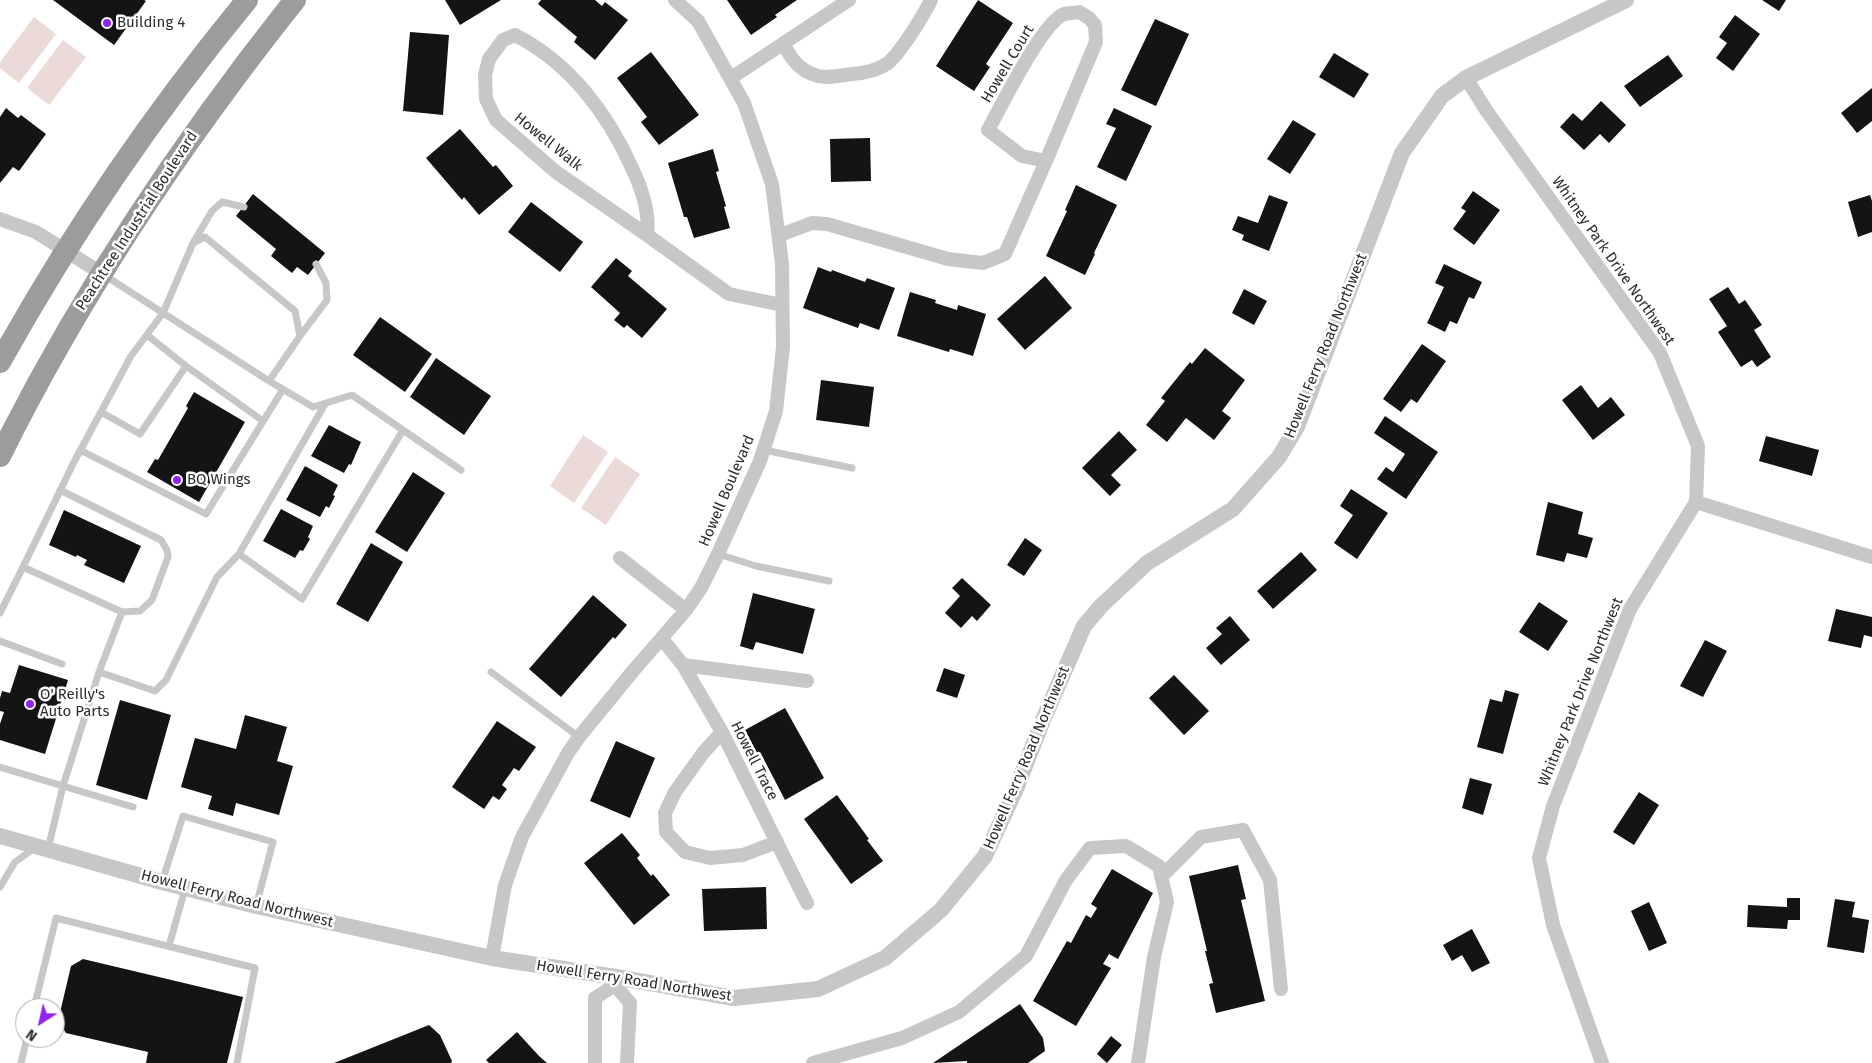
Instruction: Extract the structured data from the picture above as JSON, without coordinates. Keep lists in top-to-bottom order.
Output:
{
  "streets": {
    "highway": ["Peachtree Industrial Boulevard"],
    "street": [
      "Howell Court",
      "Howell Walk",
      "Whitney Park Drive Northwest",
      "Howell Ferry Road Northwest",
      "Howell Boulevard",
      "Howell Trace"
    ]
  },
  "crossings": [
    ["Howell Court", "Howell Boulevard"],
    ["Howell Walk", "Howell Boulevard"],
    ["Whitney Park Drive Northwest", "Howell Ferry Road Northwest"],
    ["Howell Ferry Road Northwest", "Howell Boulevard"],
    ["Howell Boulevard", "Howell Trace"]
  ],
  "places": ["Building 4", "BQ Wings", "O' Reilly's Auto Parts"],
  "north": "bottom left"
}
